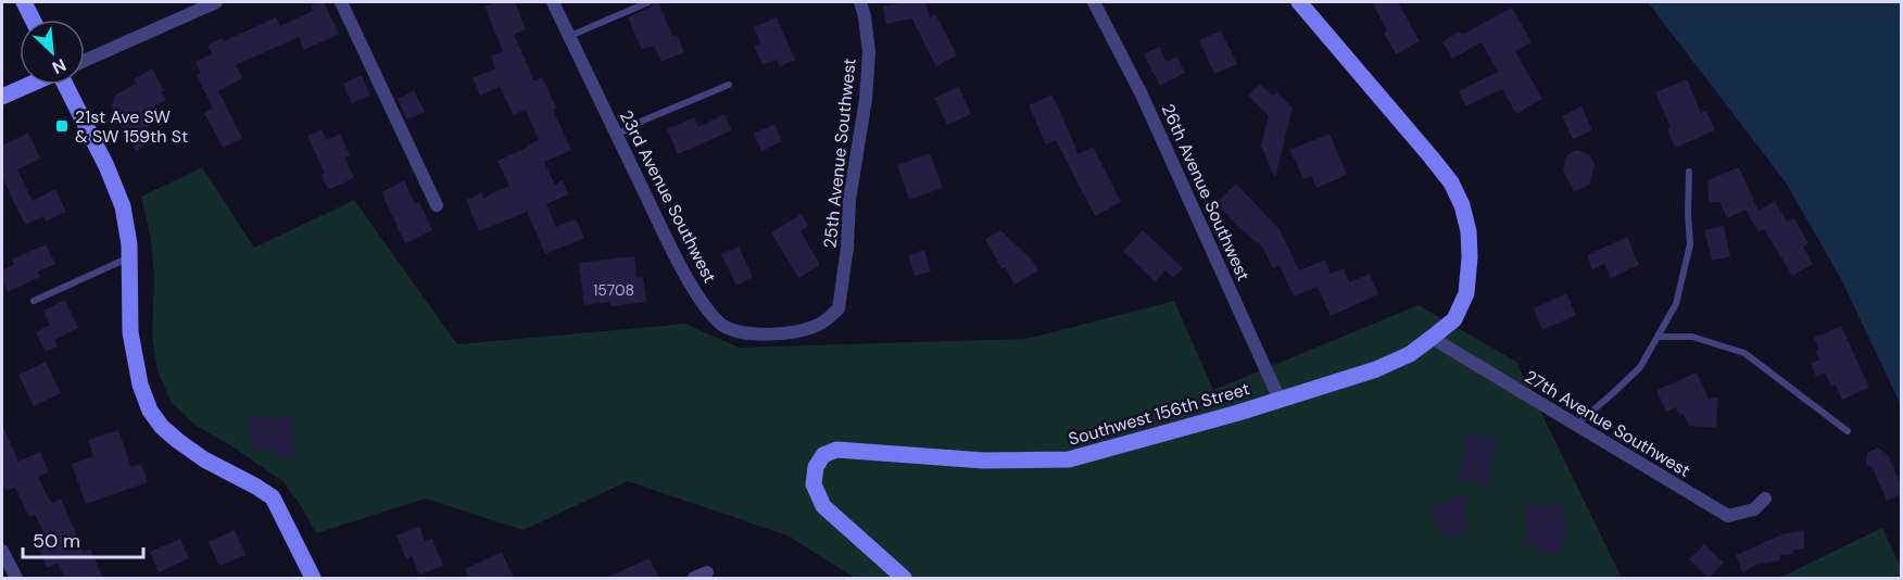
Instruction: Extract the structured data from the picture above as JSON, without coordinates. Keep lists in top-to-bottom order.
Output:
{
  "streets": {
    "street": [
      "25th Avenue Southwest",
      "26th Avenue Southwest",
      "23rd Avenue Southwest",
      "Southwest 156th Street",
      "27th Avenue Southwest"
    ]
  },
  "crossings": [
    ["25th Avenue Southwest", "23rd Avenue Southwest"],
    ["26th Avenue Southwest", "Southwest 156th Street"],
    ["Southwest 156th Street", "27th Avenue Southwest"]
  ],
  "places": {
    "transit": ["21st Ave SW & SW 159th St"]
  },
  "house_numbers": ["15708"],
  "scale_bar": "50 m",
  "north": "bottom right"
}
